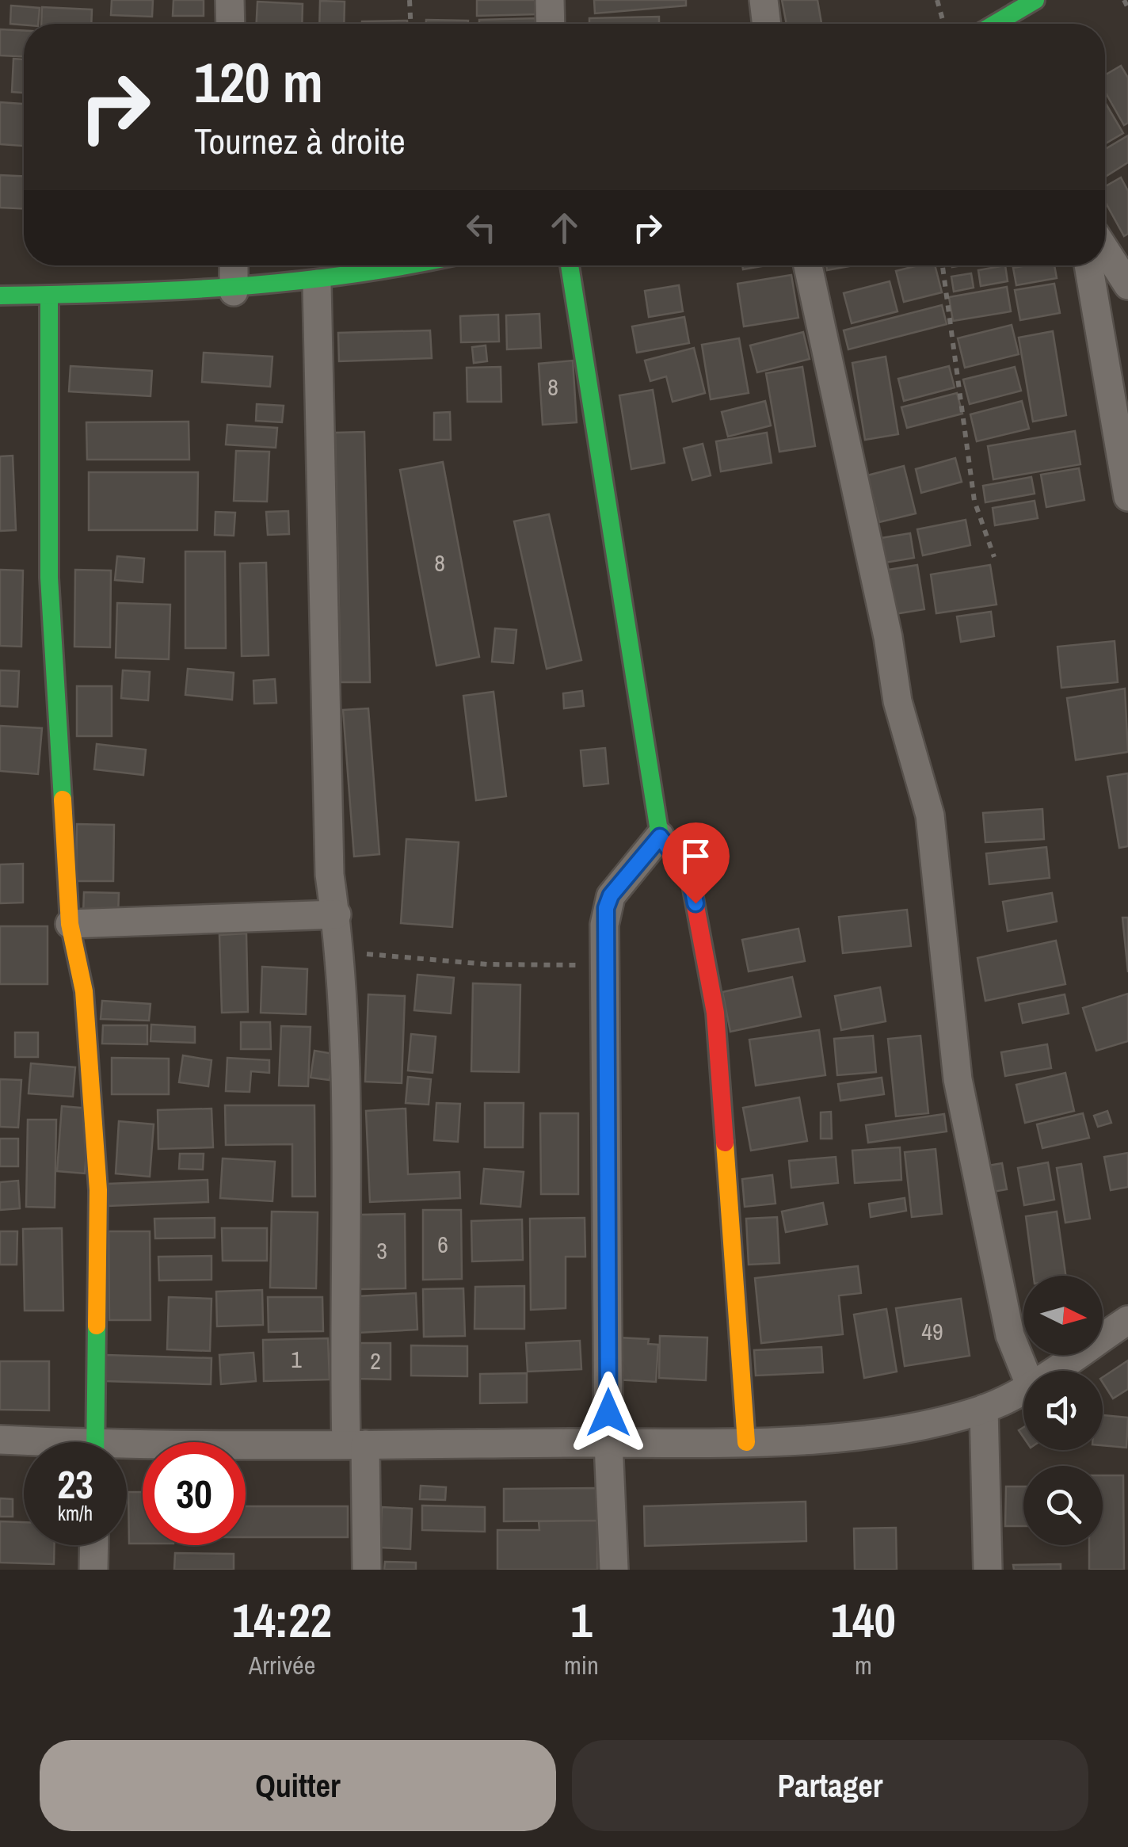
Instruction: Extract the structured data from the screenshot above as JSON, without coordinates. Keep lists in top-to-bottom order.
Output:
{
  "house_numbers": [
    "8",
    "8",
    "6",
    "3",
    "49",
    "1",
    "2"
  ],
  "north": "right",
  "page": {
    "turn": ["120 m", "Tournez à droite"],
    "speed": "23 km/h",
    "limit": "30",
    "eta": [
      "14:22",
      "Arrivée",
      "1",
      "min",
      "140",
      "m"
    ],
    "buttons": ["Quitter", "Partager"]
  }
}
